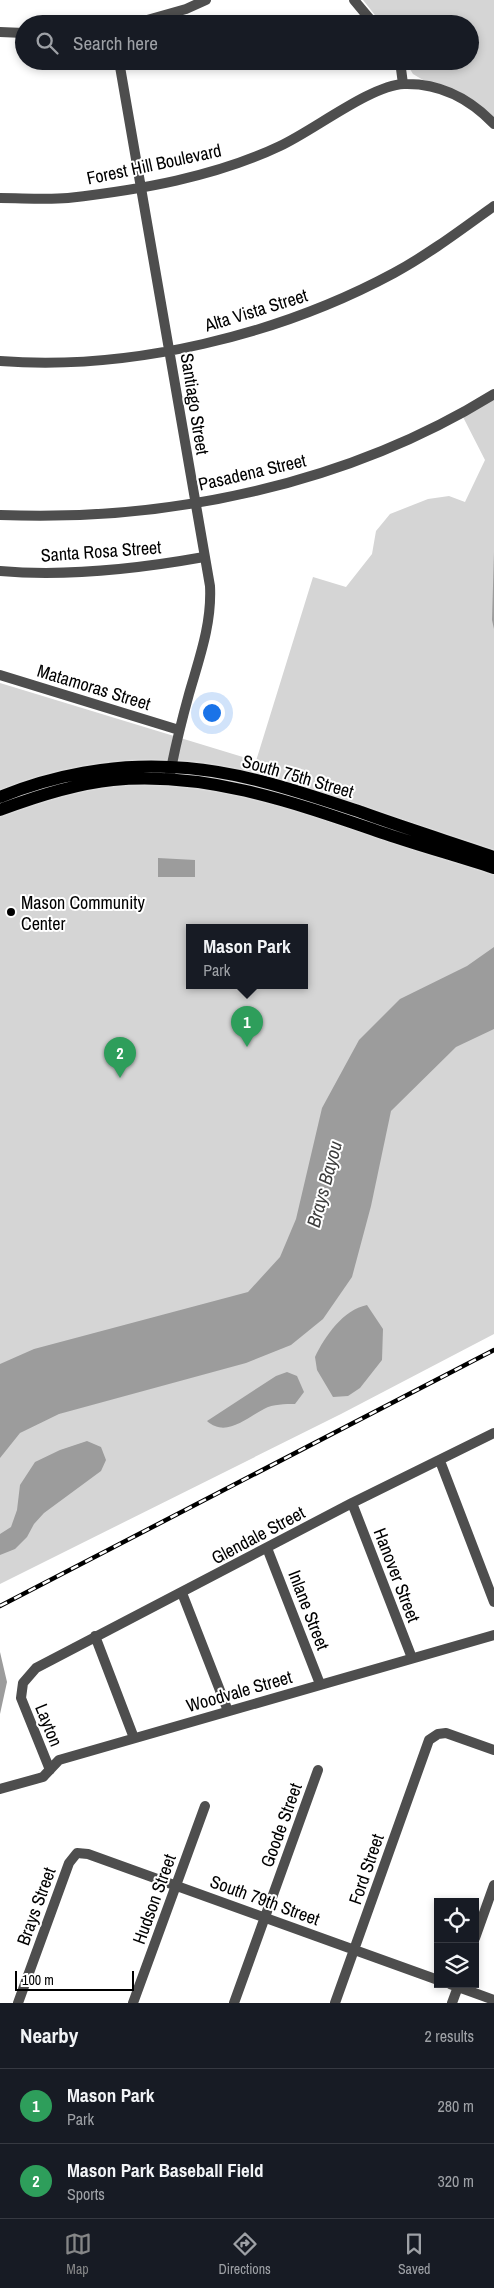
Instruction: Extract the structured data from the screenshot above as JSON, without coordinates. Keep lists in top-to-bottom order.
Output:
{
  "streets": {
    "main road": ["South 75th Street"],
    "street": [
      "Forest Hill Boulevard",
      "Alta Vista Street",
      "Santiago Street",
      "Pasadena Street",
      "Santa Rosa Street",
      "Matamoras Street",
      "Glendale Street",
      "Hanover Street",
      "Inlane Street",
      "Woodvale Street",
      "Layton",
      "Goode Street",
      "Ford Street",
      "Hudson Street",
      "South 79th Street",
      "Brays Street"
    ]
  },
  "crossings": [
    ["Forest Hill Boulevard", "Santiago Street"],
    ["Alta Vista Street", "Santiago Street"],
    ["Santiago Street", "Pasadena Street"],
    ["Santiago Street", "Santa Rosa Street"],
    ["Santiago Street", "Matamoras Street"],
    ["Santiago Street", "South 75th Street"],
    ["Glendale Street", "Hanover Street"],
    ["Glendale Street", "Inlane Street"],
    ["Glendale Street", "Layton"],
    ["Hanover Street", "Woodvale Street"],
    ["Inlane Street", "Woodvale Street"],
    ["Woodvale Street", "Layton"],
    ["Goode Street", "South 79th Street"],
    ["Ford Street", "South 79th Street"],
    ["Hudson Street", "South 79th Street"],
    ["South 79th Street", "Brays Street"]
  ],
  "water": ["Brays Bayou"],
  "places": ["Mason Community Center"],
  "scale_bar": "100 m",
  "page": {
    "search": "Search here",
    "popup": ["Mason Park", "Park"],
    "pins": ["1", "2"],
    "scale": "100 m",
    "heading": ["Nearby", "2 results"],
    "list": [
      {
        "mark": "1",
        "name": "Mason Park",
        "note": "Park",
        "value": "280 m"
      },
      {
        "mark": "2",
        "name": "Mason Park Baseball Field",
        "note": "Sports",
        "value": "320 m"
      }
    ],
    "nav": ["Map", "Directions", "Saved"]
  }
}
